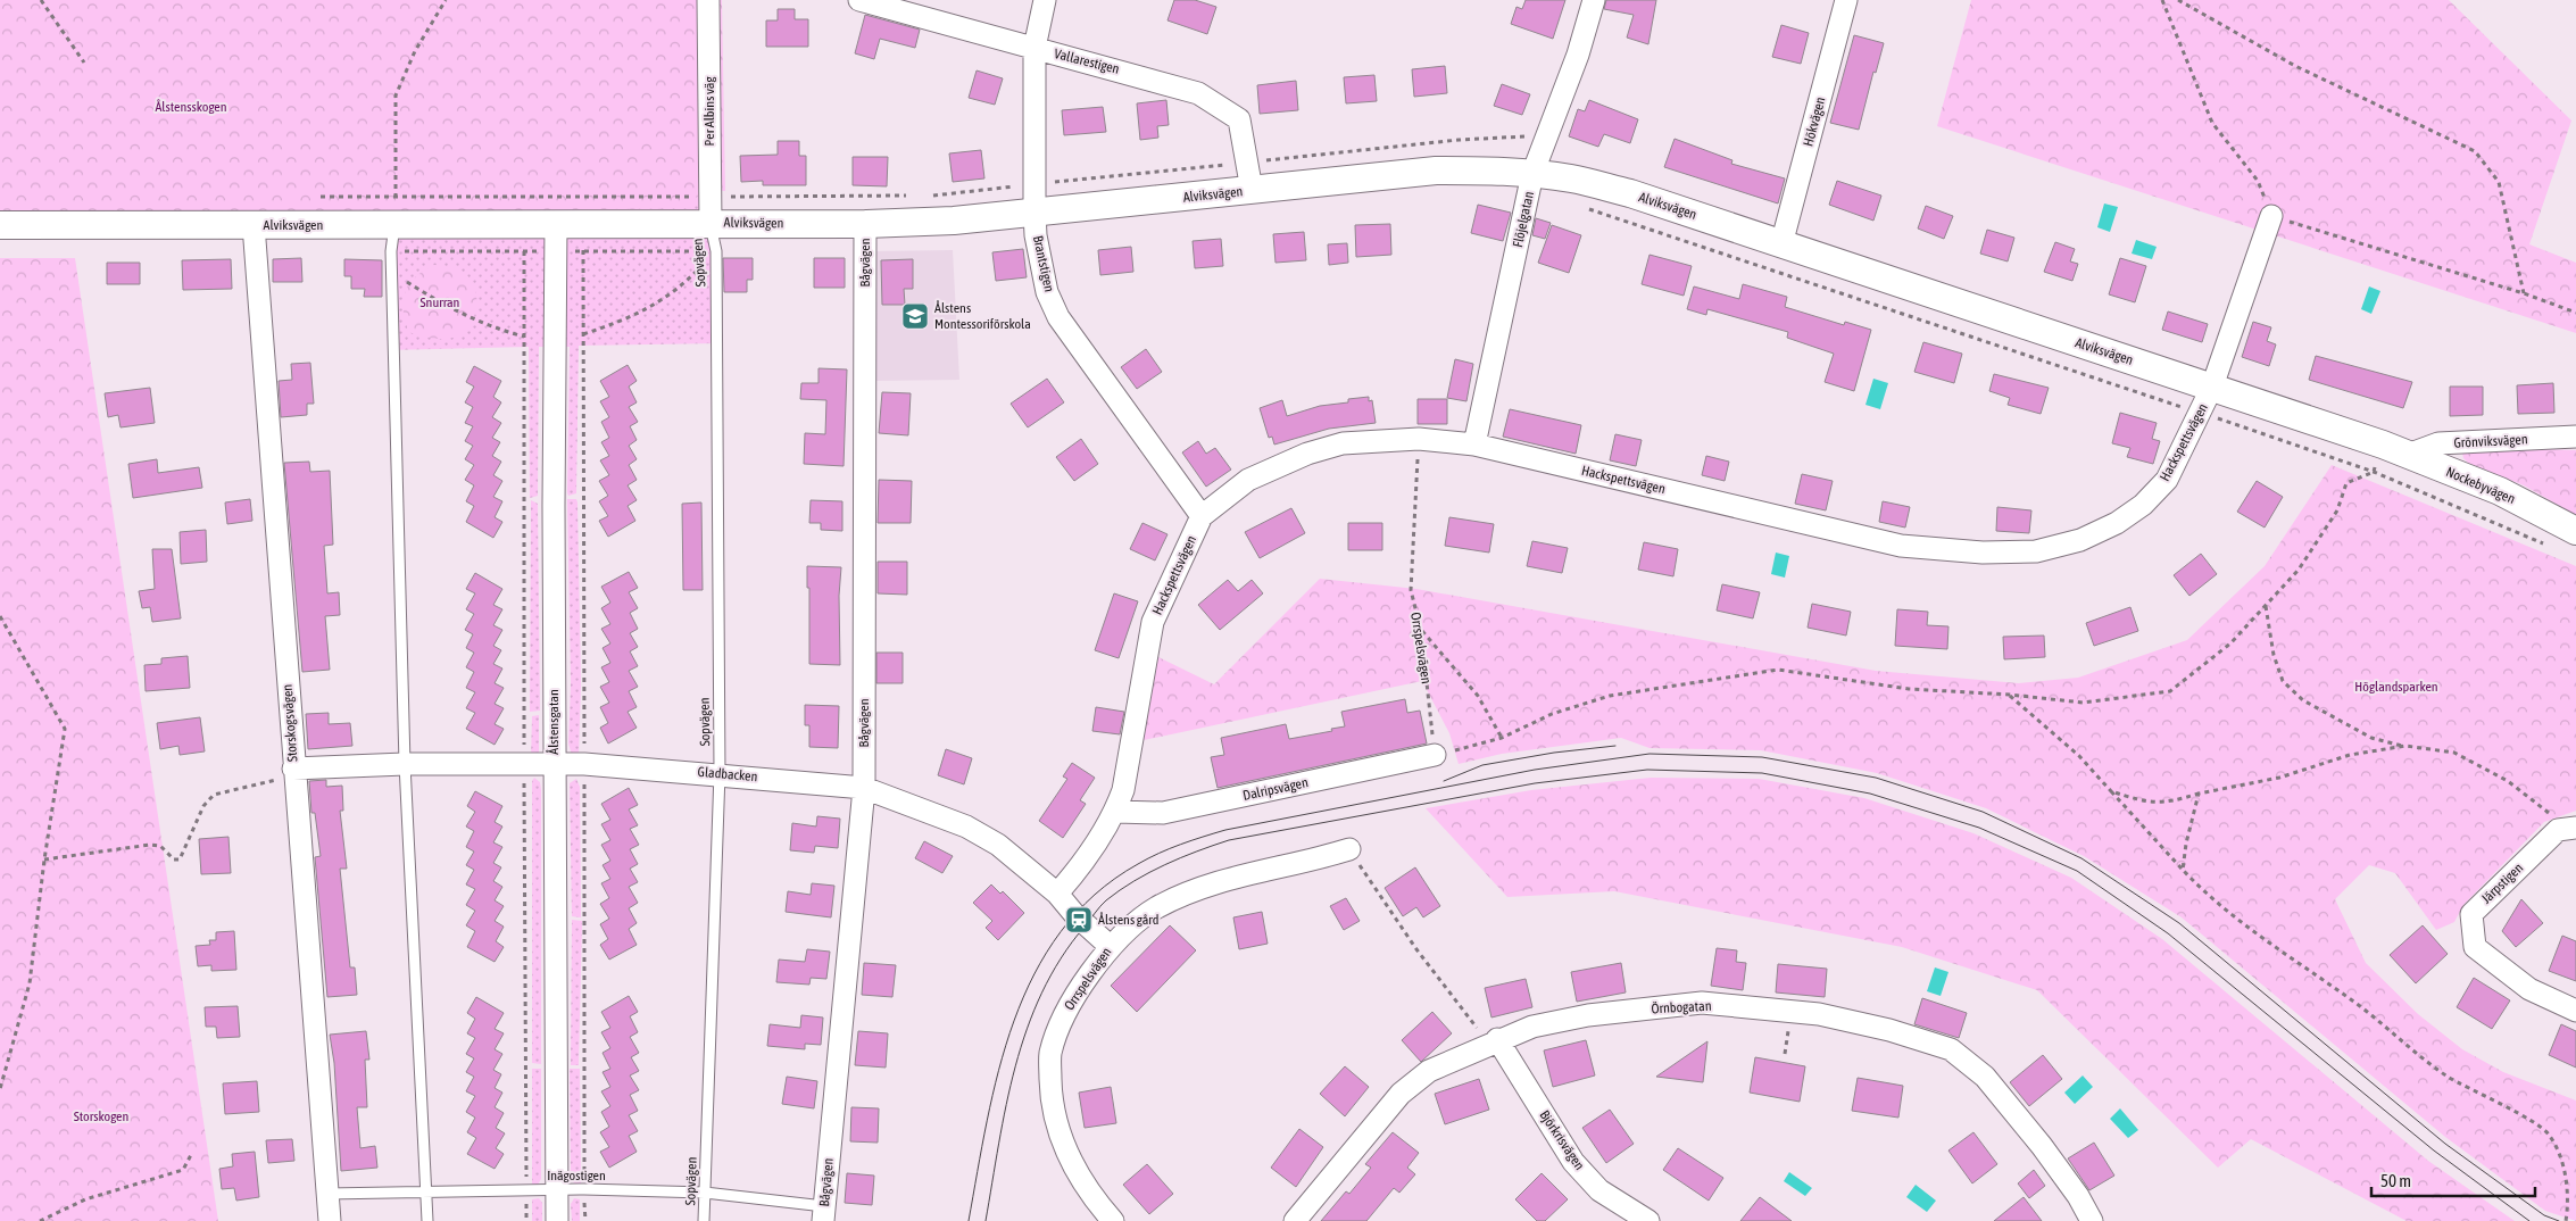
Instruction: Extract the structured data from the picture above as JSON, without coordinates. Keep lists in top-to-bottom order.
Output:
{
  "streets": {
    "street": [
      "Vallarestigen",
      "Per Albins väg",
      "Hökvägen",
      "Alviksvägen",
      "Flöjelgatan",
      "Bågvägen",
      "Brantstigen",
      "Grönviksvägen",
      "Hackspettsvägen",
      "Nockebyvägen",
      "Orrspelsvägen",
      "Ålstensgatan",
      "Storskogsvägen",
      "Gladbacken",
      "Dalripsvägen",
      "Järpstigen",
      "Örnbogatan",
      "Björkrisvägen"
    ],
    "lane": ["Sopvägen", "Inägostigen"]
  },
  "crossings": [
    ["Vallarestigen", "Alviksvägen"],
    ["Vallarestigen", "Brantstigen"],
    ["Per Albins väg", "Alviksvägen"],
    ["Per Albins väg", "Sopvägen"],
    ["Hökvägen", "Alviksvägen"],
    ["Alviksvägen", "Flöjelgatan"],
    ["Alviksvägen", "Sopvägen"],
    ["Alviksvägen", "Bågvägen"],
    ["Alviksvägen", "Brantstigen"],
    ["Alviksvägen", "Hackspettsvägen"],
    ["Alviksvägen", "Nockebyvägen"],
    ["Alviksvägen", "Ålstensgatan"],
    ["Alviksvägen", "Storskogsvägen"],
    ["Flöjelgatan", "Hackspettsvägen"],
    ["Sopvägen", "Gladbacken"],
    ["Sopvägen", "Inägostigen"],
    ["Bågvägen", "Gladbacken"],
    ["Bågvägen", "Inägostigen"],
    ["Brantstigen", "Hackspettsvägen"],
    ["Grönviksvägen", "Nockebyvägen"],
    ["Hackspettsvägen", "Orrspelsvägen"],
    ["Hackspettsvägen", "Gladbacken"],
    ["Hackspettsvägen", "Dalripsvägen"],
    ["Orrspelsvägen", "Gladbacken"],
    ["Orrspelsvägen", "Dalripsvägen"],
    ["Ålstensgatan", "Gladbacken"],
    ["Ålstensgatan", "Inägostigen"],
    ["Storskogsvägen", "Gladbacken"],
    ["Storskogsvägen", "Inägostigen"],
    ["Örnbogatan", "Björkrisvägen"]
  ],
  "parks": [
    "Ålstensskogen",
    "Snurran",
    "Höglandsparken",
    "Storskogen"
  ],
  "places": {
    "school or university": ["Ålstens Montessoriförskola"],
    "station": ["Ålstens gård"]
  },
  "scale_bar": "50 m"
}
